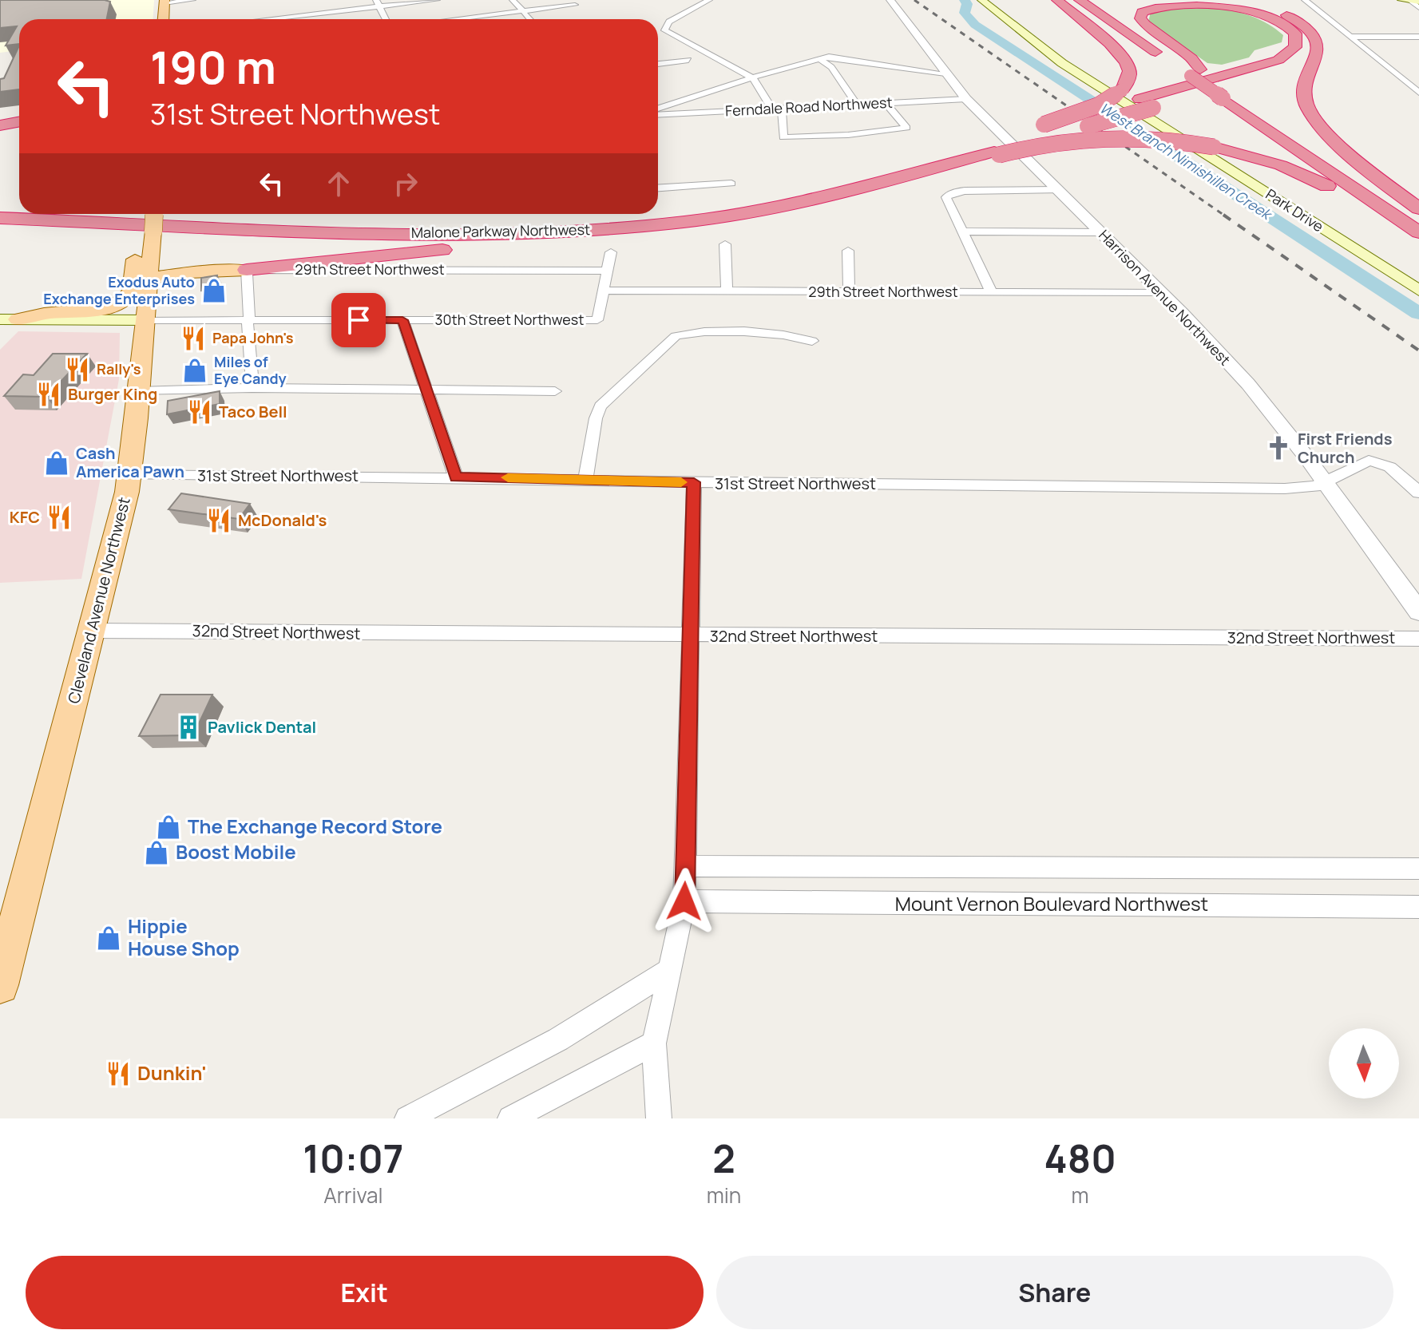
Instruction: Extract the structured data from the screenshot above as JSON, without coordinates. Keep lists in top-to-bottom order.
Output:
{
  "streets": {
    "highway": ["Malone Parkway Northwest"],
    "main road": ["Park Drive", "30th Street Northwest", "Cleveland Avenue Northwest"],
    "street": [
      "Ferndale Road Northwest",
      "29th Street Northwest",
      "Harrison Avenue Northwest",
      "31st Street Northwest",
      "32nd Street Northwest",
      "Mount Vernon Boulevard Northwest"
    ]
  },
  "crossings": [
    ["Ferndale Road Northwest", "Harrison Avenue Northwest"],
    ["29th Street Northwest", "Harrison Avenue Northwest"],
    ["29th Street Northwest", "30th Street Northwest"],
    ["Harrison Avenue Northwest", "31st Street Northwest"],
    ["30th Street Northwest", "Cleveland Avenue Northwest"],
    ["31st Street Northwest", "Cleveland Avenue Northwest"],
    ["Cleveland Avenue Northwest", "32nd Street Northwest"]
  ],
  "water": ["West Branch Nimishillen Creek"],
  "places": {
    "shop": [
      "Exodus Auto Exchange Enterprises",
      "Miles of Eye Candy",
      "Cash America Pawn",
      "The Exchange Record Store",
      "Boost Mobile",
      "Hippie House Shop"
    ],
    "restaurant": [
      "Papa John's",
      "Rally's",
      "Burger King",
      "Taco Bell",
      "KFC",
      "McDonald's",
      "Dunkin'"
    ],
    "church": ["First Friends Church"],
    "building": ["Pavlick Dental"]
  },
  "north": "bottom",
  "page": {
    "turn": ["190 m", "31st Street Northwest"],
    "eta": [
      "10:07",
      "Arrival",
      "2",
      "min",
      "480",
      "m"
    ],
    "buttons": ["Exit", "Share"]
  }
}
